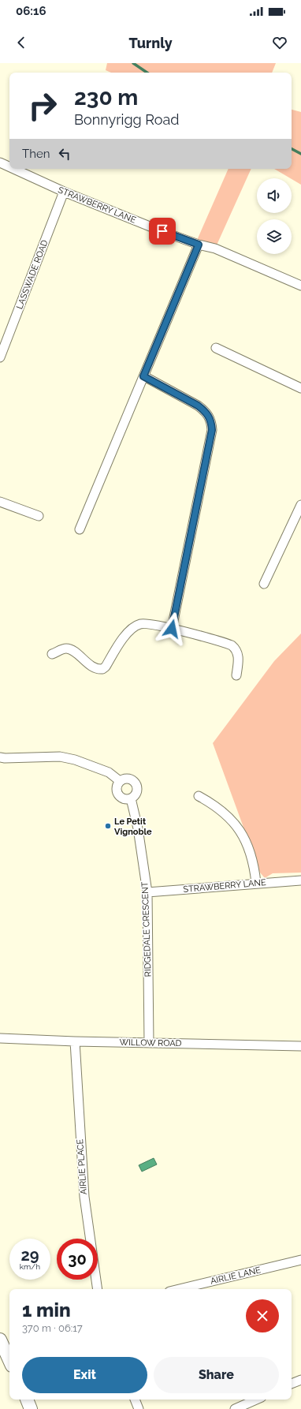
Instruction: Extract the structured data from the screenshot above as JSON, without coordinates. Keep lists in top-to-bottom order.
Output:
{
  "streets": {
    "street": [
      "STRAWBERRY LANE",
      "LASSWADE ROAD",
      "RIDGEDALE CRESCENT",
      "WILLOW ROAD",
      "AIRLIE PLACE",
      "AIRLIE LANE"
    ]
  },
  "crossings": [
    ["STRAWBERRY LANE", "LASSWADE ROAD"],
    ["STRAWBERRY LANE", "RIDGEDALE CRESCENT"],
    ["RIDGEDALE CRESCENT", "WILLOW ROAD"],
    ["WILLOW ROAD", "AIRLIE PLACE"]
  ],
  "places": ["Le Petit Vignoble"],
  "page": {
    "status": "06:16",
    "header": "Turnly",
    "turn": ["230 m", "Bonnyrigg Road"],
    "then": "Then",
    "speed": "29 km/h",
    "limit": "30",
    "heading": ["1 min", "370 m · 06:17"],
    "buttons": ["Exit", "Share"]
  }
}
